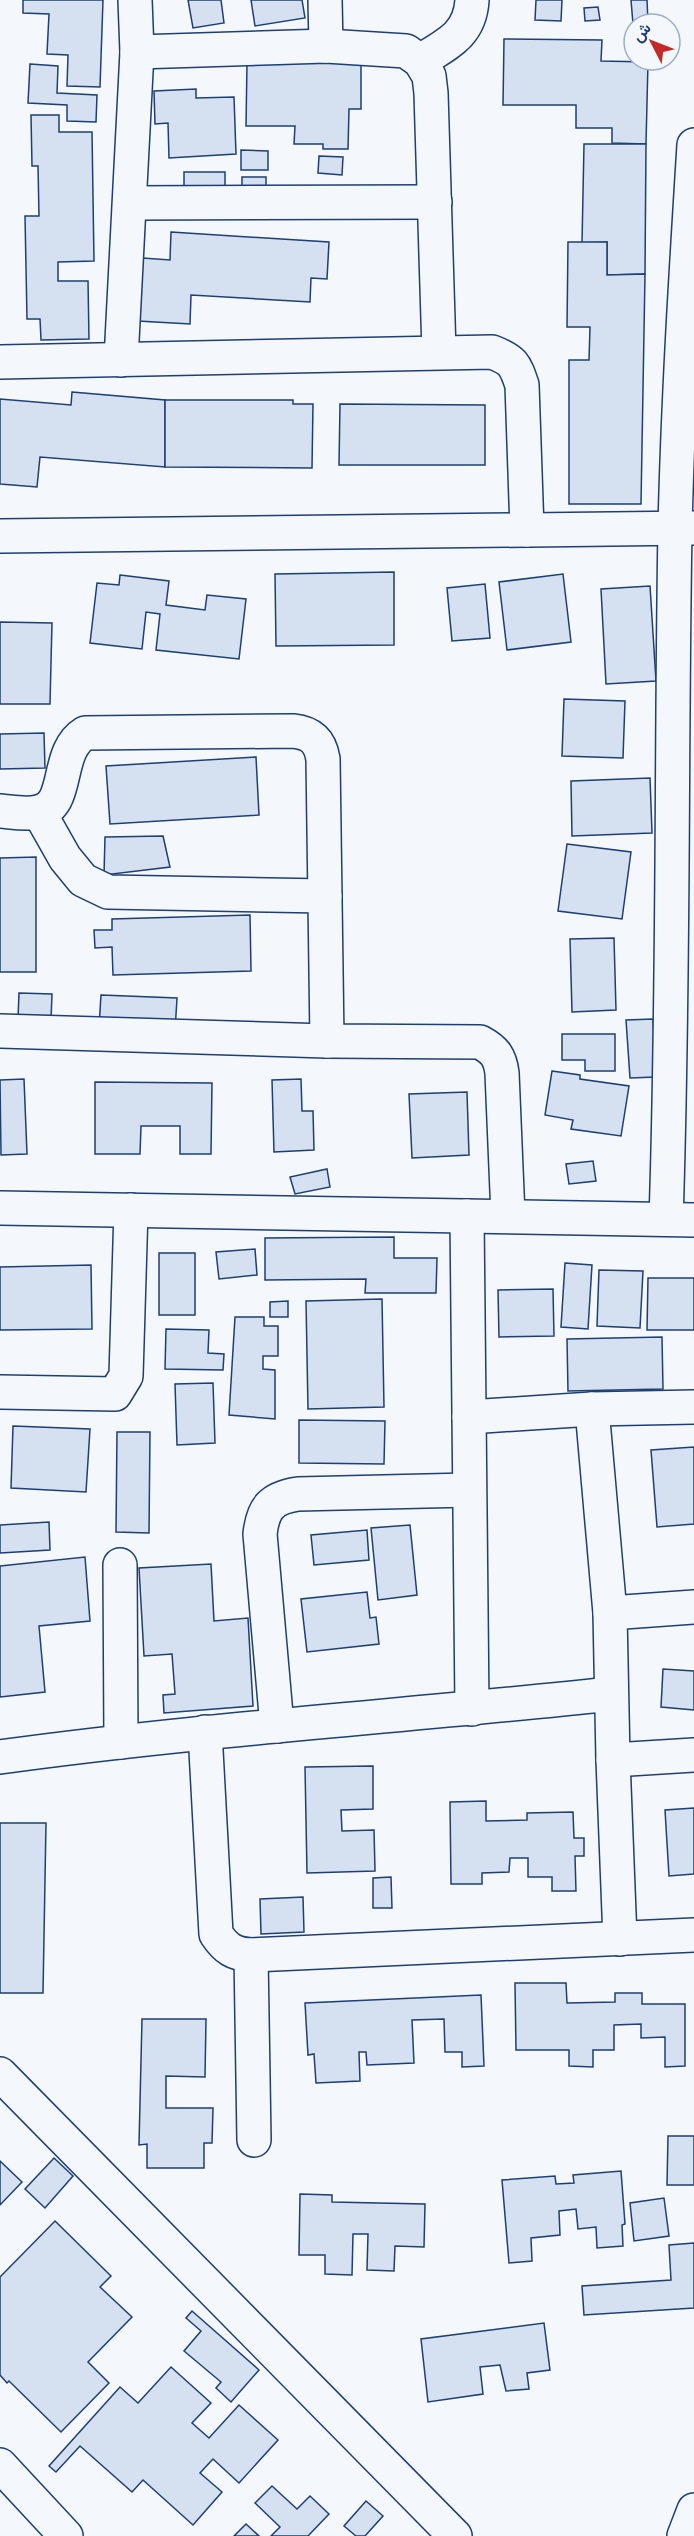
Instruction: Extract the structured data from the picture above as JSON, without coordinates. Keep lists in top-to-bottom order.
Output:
{
  "north": "top left"
}
